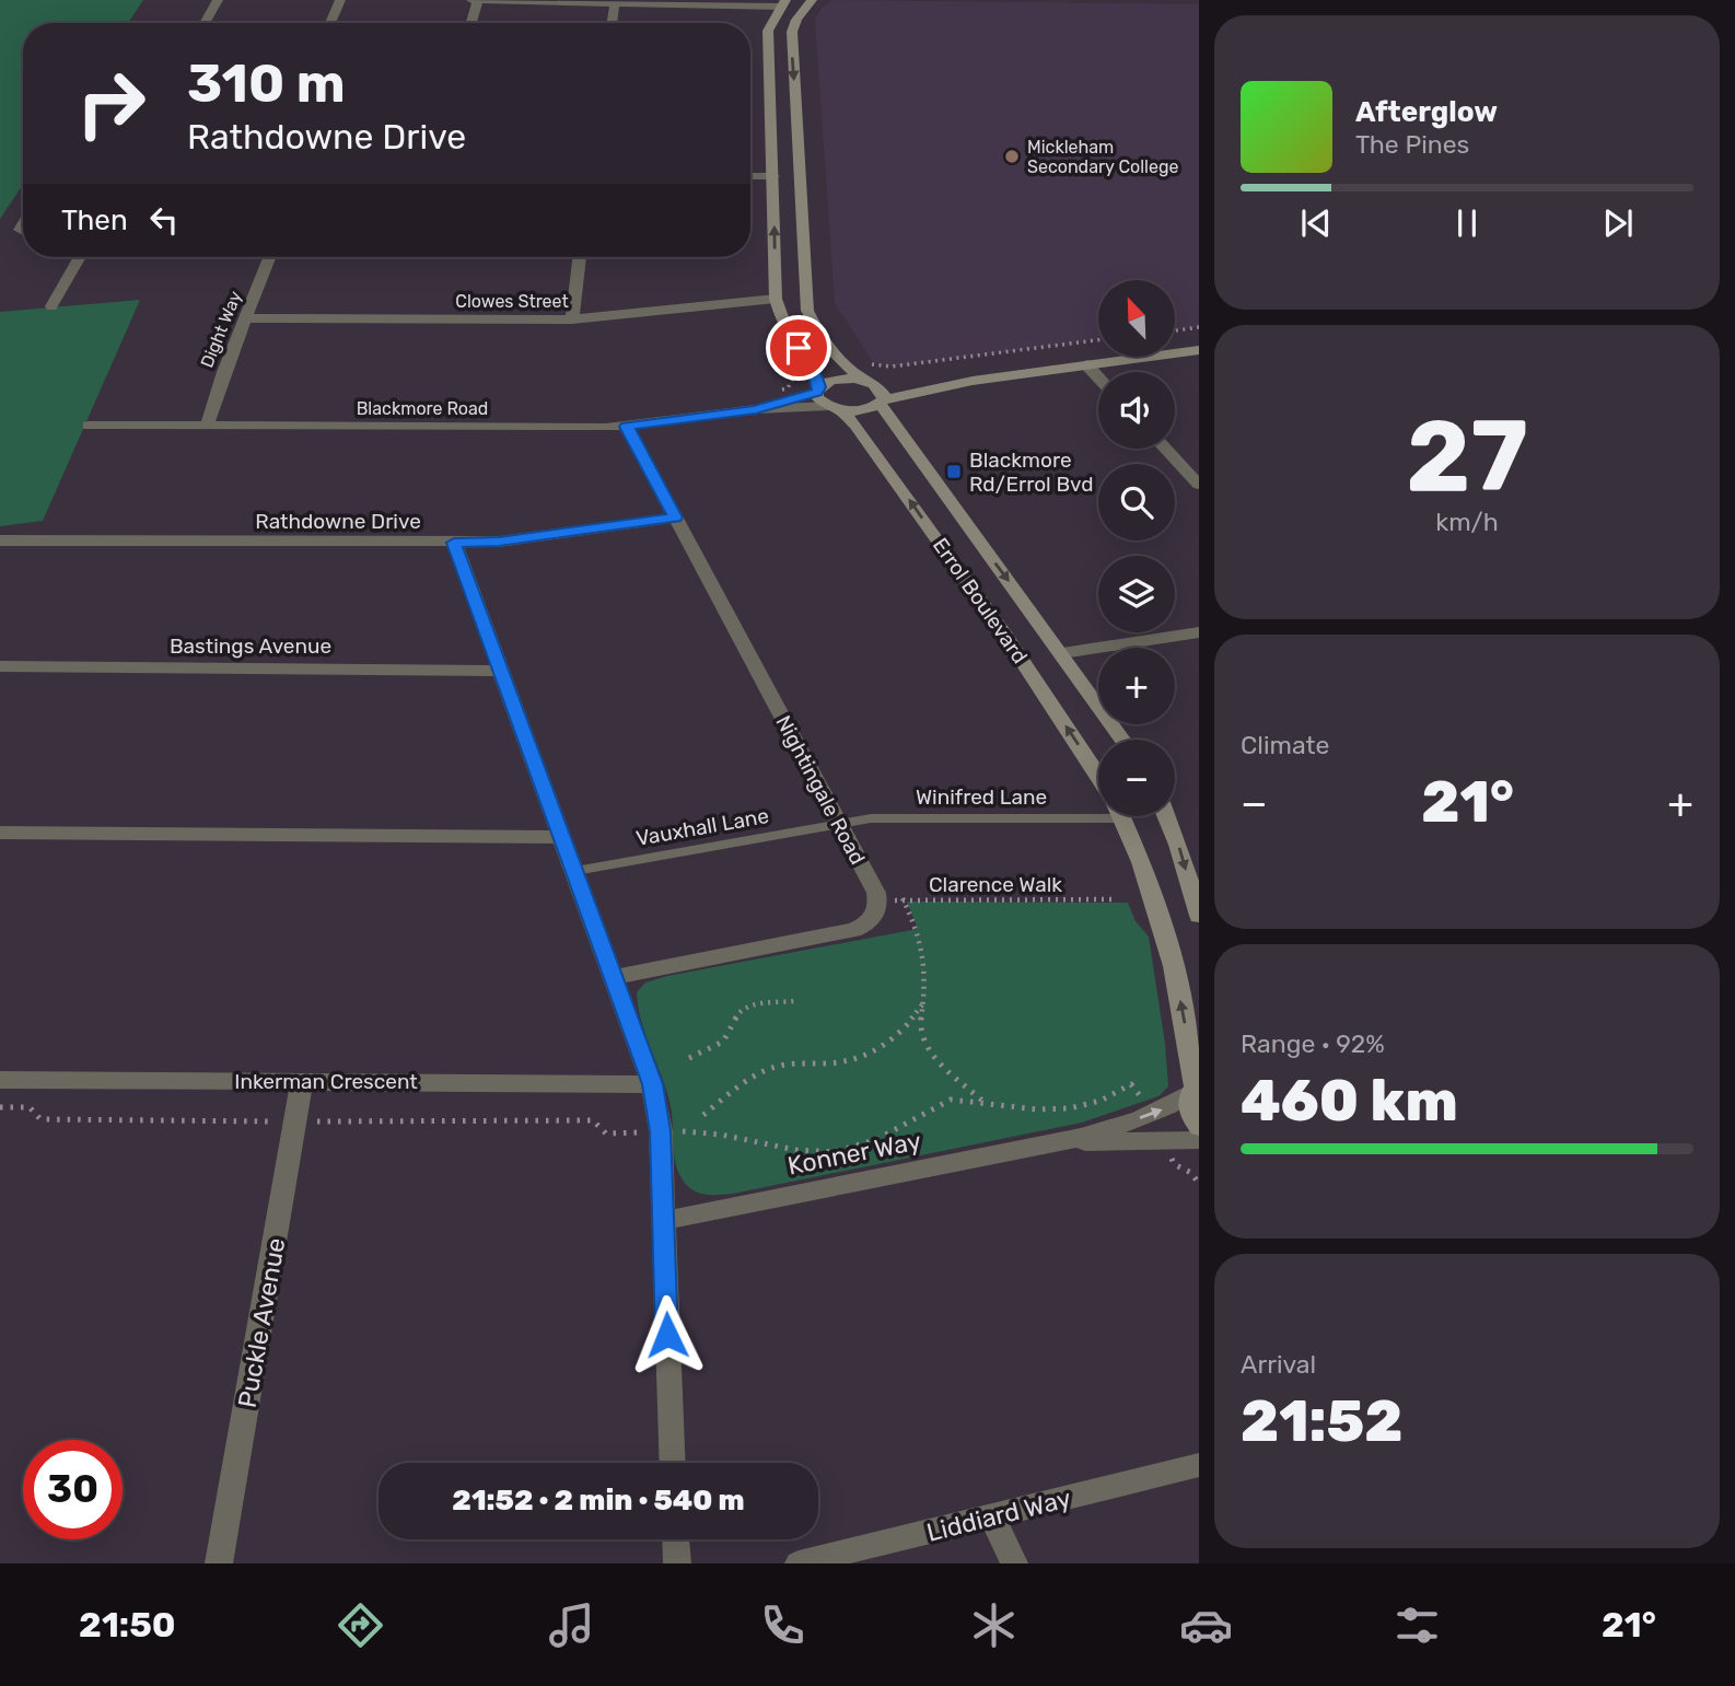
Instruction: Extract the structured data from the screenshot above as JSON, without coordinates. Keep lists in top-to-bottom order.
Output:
{
  "streets": {
    "street": [
      "Clowes Street",
      "Dight Way",
      "Blackmore Road",
      "Rathdowne Drive",
      "Errol Boulevard",
      "Bastings Avenue",
      "Nightingale Road",
      "Inkerman Crescent",
      "Konner Way",
      "Puckle Avenue",
      "Liddiard Way"
    ],
    "lane": ["Winifred Lane", "Vauxhall Lane"],
    "path": ["Clarence Walk"]
  },
  "crossings": [
    ["Clowes Street", "Dight Way"],
    ["Dight Way", "Blackmore Road"],
    ["Blackmore Road", "Errol Boulevard"],
    ["Blackmore Road", "Nightingale Road"],
    ["Rathdowne Drive", "Nightingale Road"],
    ["Errol Boulevard", "Konner Way"],
    ["Nightingale Road", "Winifred Lane"],
    ["Nightingale Road", "Vauxhall Lane"],
    ["Nightingale Road", "Clarence Walk"],
    ["Winifred Lane", "Vauxhall Lane"],
    ["Inkerman Crescent", "Puckle Avenue"]
  ],
  "places": {
    "other": ["Mickleham Secondary College"],
    "transit": ["Blackmore Rd/Errol Bvd"]
  },
  "north": "top left",
  "page": {
    "turn": ["310 m", "Rathdowne Drive"],
    "song": ["Afterglow", "The Pines"],
    "then": "Then",
    "map_buttons": ["+", "−"],
    "tile": [
      ["27", "km/h"],
      "Climate",
      ["Range · 92%", "460 km"],
      ["Arrival", "21:52"]
    ],
    "heat": ["−", "21°", "+"],
    "limit": "30",
    "trip": "21:52 · 2 min · 540 m",
    "tabs": ["21:50", "21°"]
  }
}
